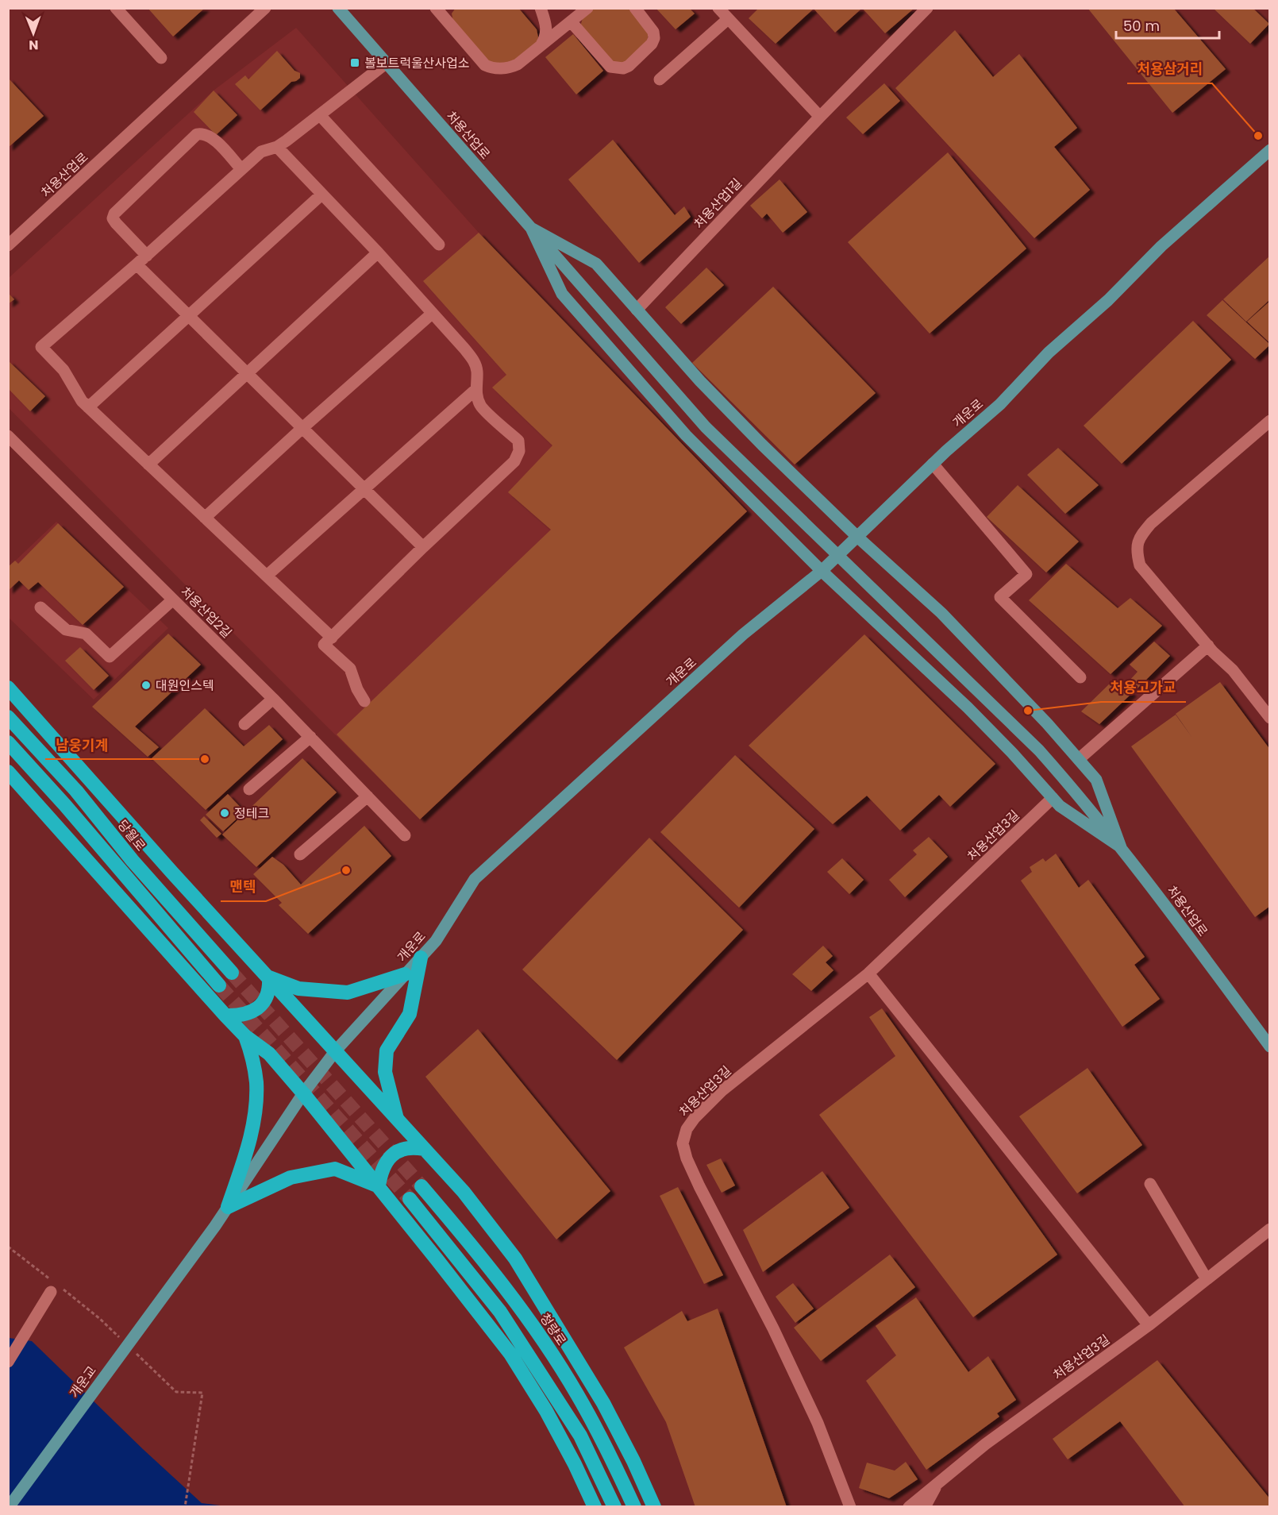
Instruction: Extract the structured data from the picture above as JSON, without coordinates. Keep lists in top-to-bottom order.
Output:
{
  "streets": {
    "highway": ["당월로", "청량로"],
    "main road": ["처용산업로", "개운로", "개운교"],
    "street": ["처용산업1길", "처용산업2길", "처용산업3길"]
  },
  "crossings": [
    ["개운로", "개운교"]
  ],
  "places": {
    "transit": ["볼보트럭울산사업소"],
    "other": [
      "처용삼거리",
      "대원인스텍",
      "처용고가교",
      "남웅기계",
      "정테크",
      "맨텍"
    ]
  },
  "scale_bar": "50 m",
  "north": "bottom"
}
